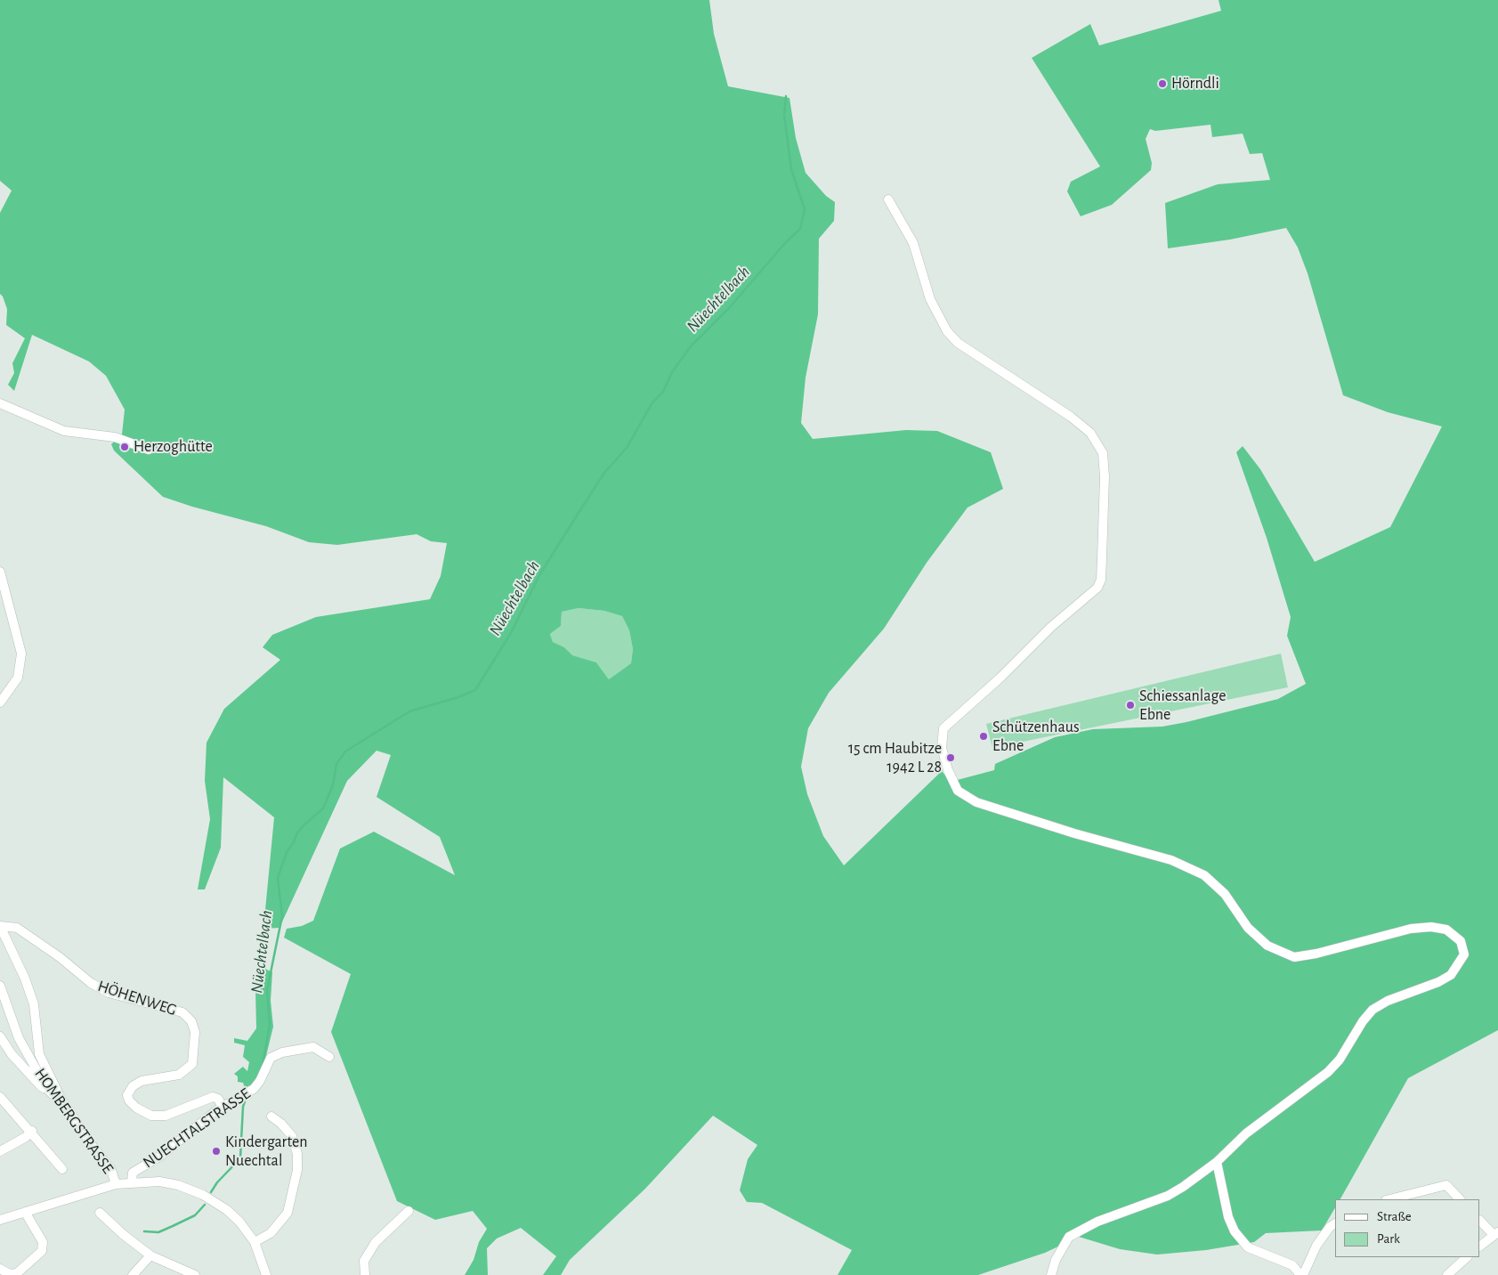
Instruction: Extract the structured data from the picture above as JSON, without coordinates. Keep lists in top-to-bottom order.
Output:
{
  "streets": {
    "street": ["HÖHENWEG", "HOMBERGSTRASSE", "NUECHTALSTRASSE"]
  },
  "crossings": [
    ["HÖHENWEG", "NUECHTALSTRASSE"]
  ],
  "water": ["Nüechtelbach"],
  "places": [
    "Hörndli",
    "Herzoghütte",
    "Schiessanlage Ebne",
    "Schützenhaus Ebne",
    "15 cm Haubitze 1942 L 28",
    "Kindergarten Nuechtal"
  ],
  "legend": ["Straße", "Park"]
}
